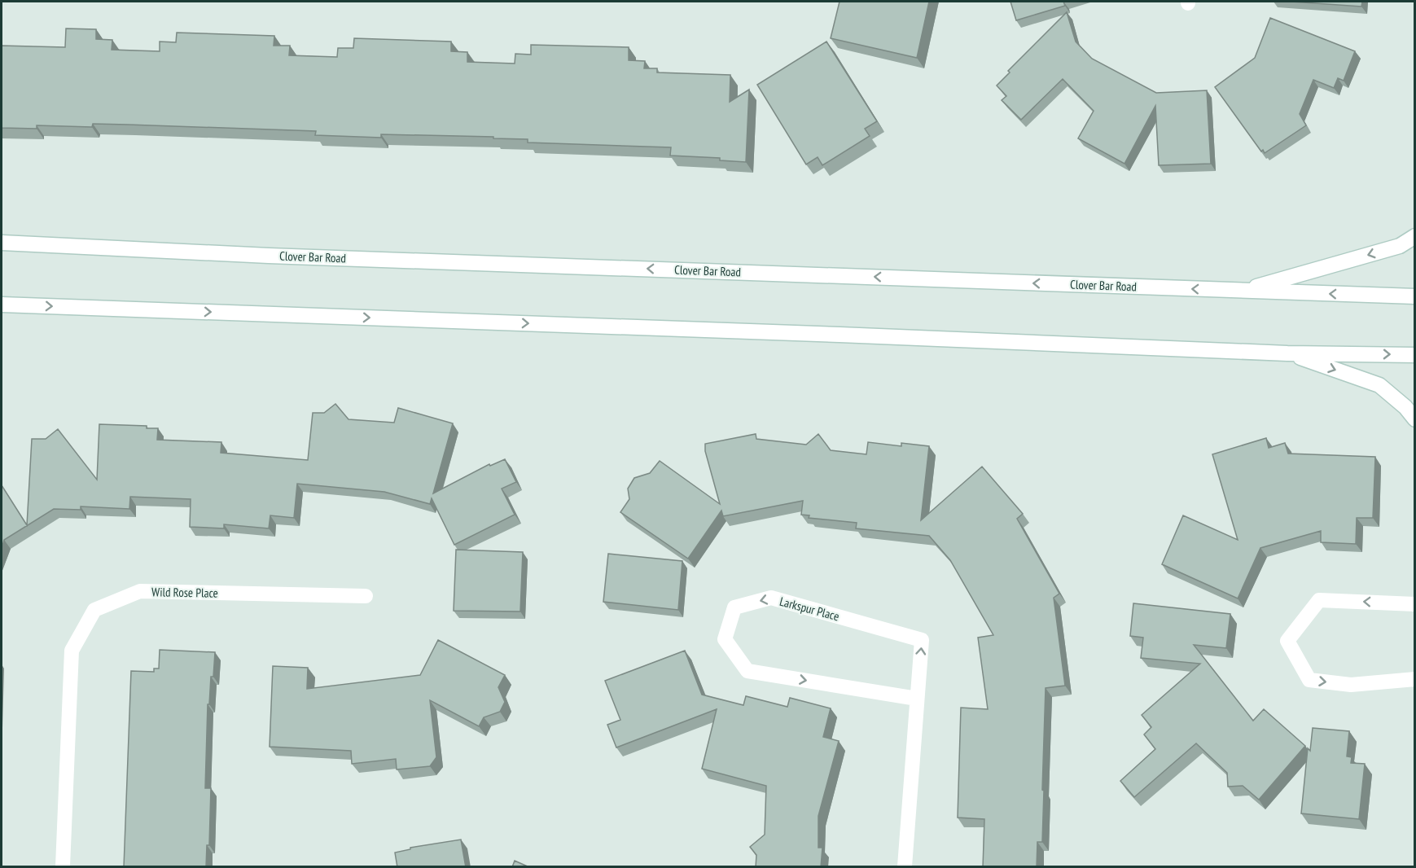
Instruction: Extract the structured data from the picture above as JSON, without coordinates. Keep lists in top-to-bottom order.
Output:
{
  "streets": {
    "main road": ["Clover Bar Road", "Wild Rose Place", "Larkspur Place"]
  }
}
